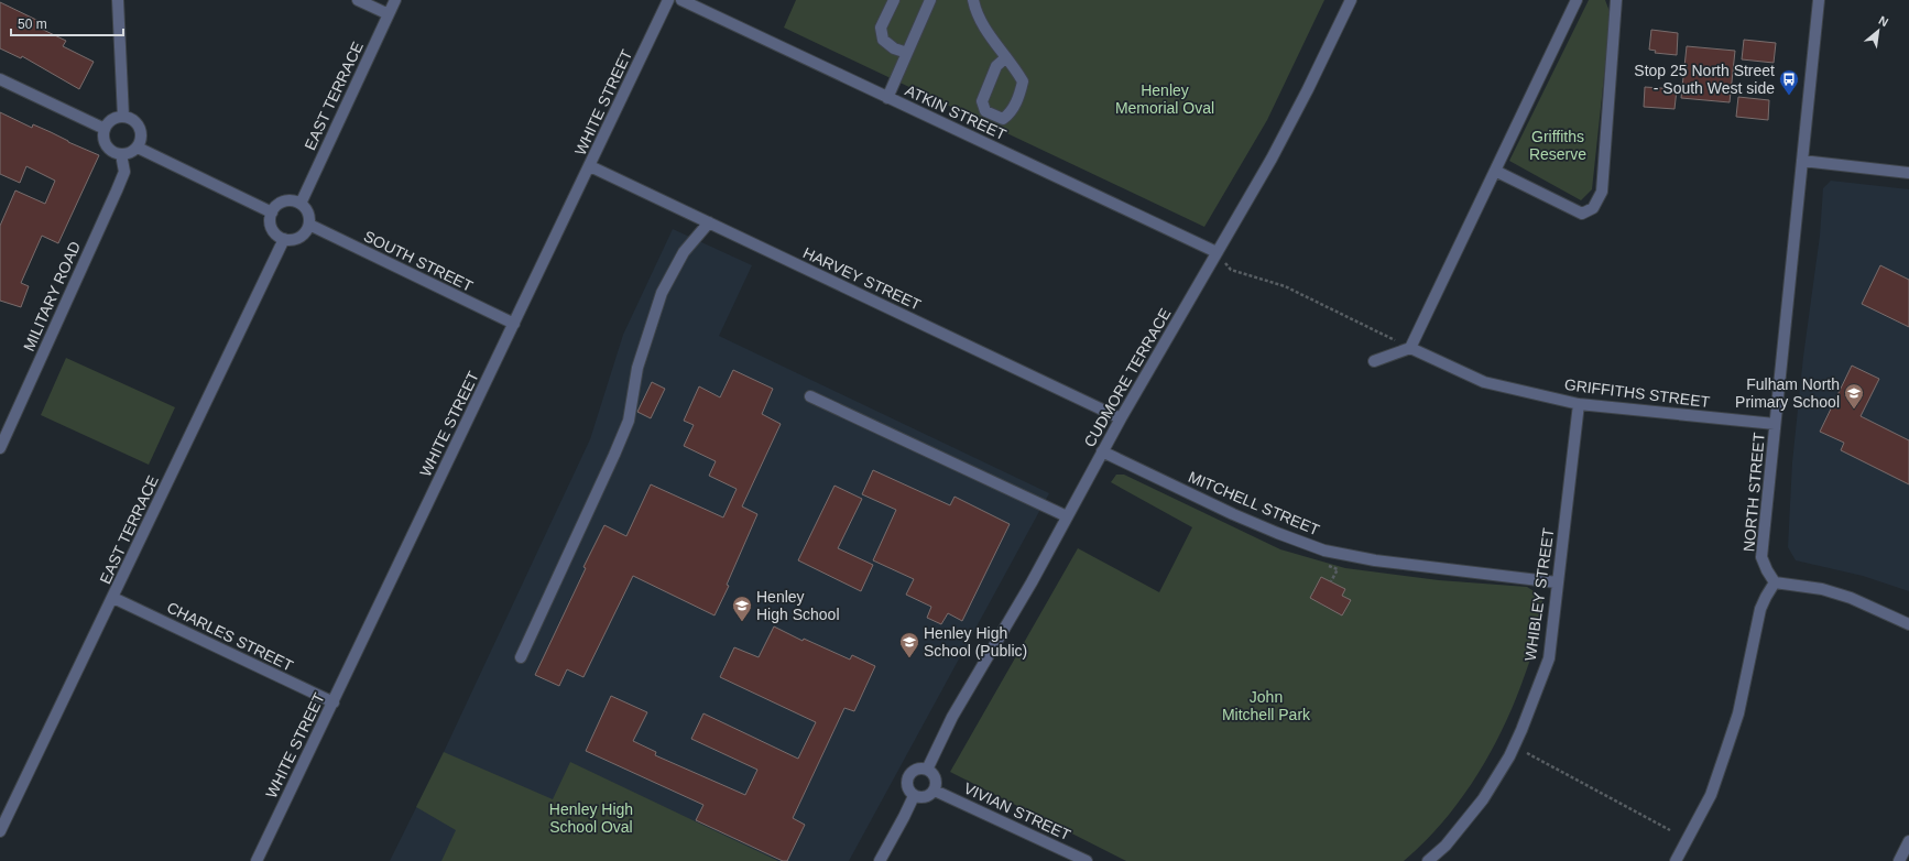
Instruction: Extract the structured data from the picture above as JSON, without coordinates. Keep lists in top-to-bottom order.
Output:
{
  "streets": {
    "street": [
      "EAST TERRACE",
      "WHITE STREET",
      "ATKIN STREET",
      "SOUTH STREET",
      "HARVEY STREET",
      "MILITARY ROAD",
      "CUDMORE TERRACE",
      "GRIFFITHS STREET",
      "NORTH STREET",
      "MITCHELL STREET",
      "WHIBLEY STREET",
      "CHARLES STREET",
      "VIVIAN STREET"
    ]
  },
  "crossings": [
    ["EAST TERRACE", "SOUTH STREET"],
    ["EAST TERRACE", "CHARLES STREET"],
    ["WHITE STREET", "SOUTH STREET"],
    ["WHITE STREET", "HARVEY STREET"],
    ["WHITE STREET", "CHARLES STREET"],
    ["ATKIN STREET", "CUDMORE TERRACE"],
    ["HARVEY STREET", "CUDMORE TERRACE"],
    ["CUDMORE TERRACE", "MITCHELL STREET"],
    ["CUDMORE TERRACE", "VIVIAN STREET"],
    ["GRIFFITHS STREET", "NORTH STREET"],
    ["GRIFFITHS STREET", "WHIBLEY STREET"],
    ["MITCHELL STREET", "WHIBLEY STREET"]
  ],
  "parks": [
    "Henley Memorial Oval",
    "Griffiths Reserve",
    "John Mitchell Park",
    "Henley High School Oval"
  ],
  "places": {
    "bus stop": ["Stop 25 North Street - South West side"],
    "school or university": ["Fulham North Primary School", "Henley High School", "Henley High School (Public)"]
  },
  "scale_bar": "50 m",
  "north": "top right"
}
